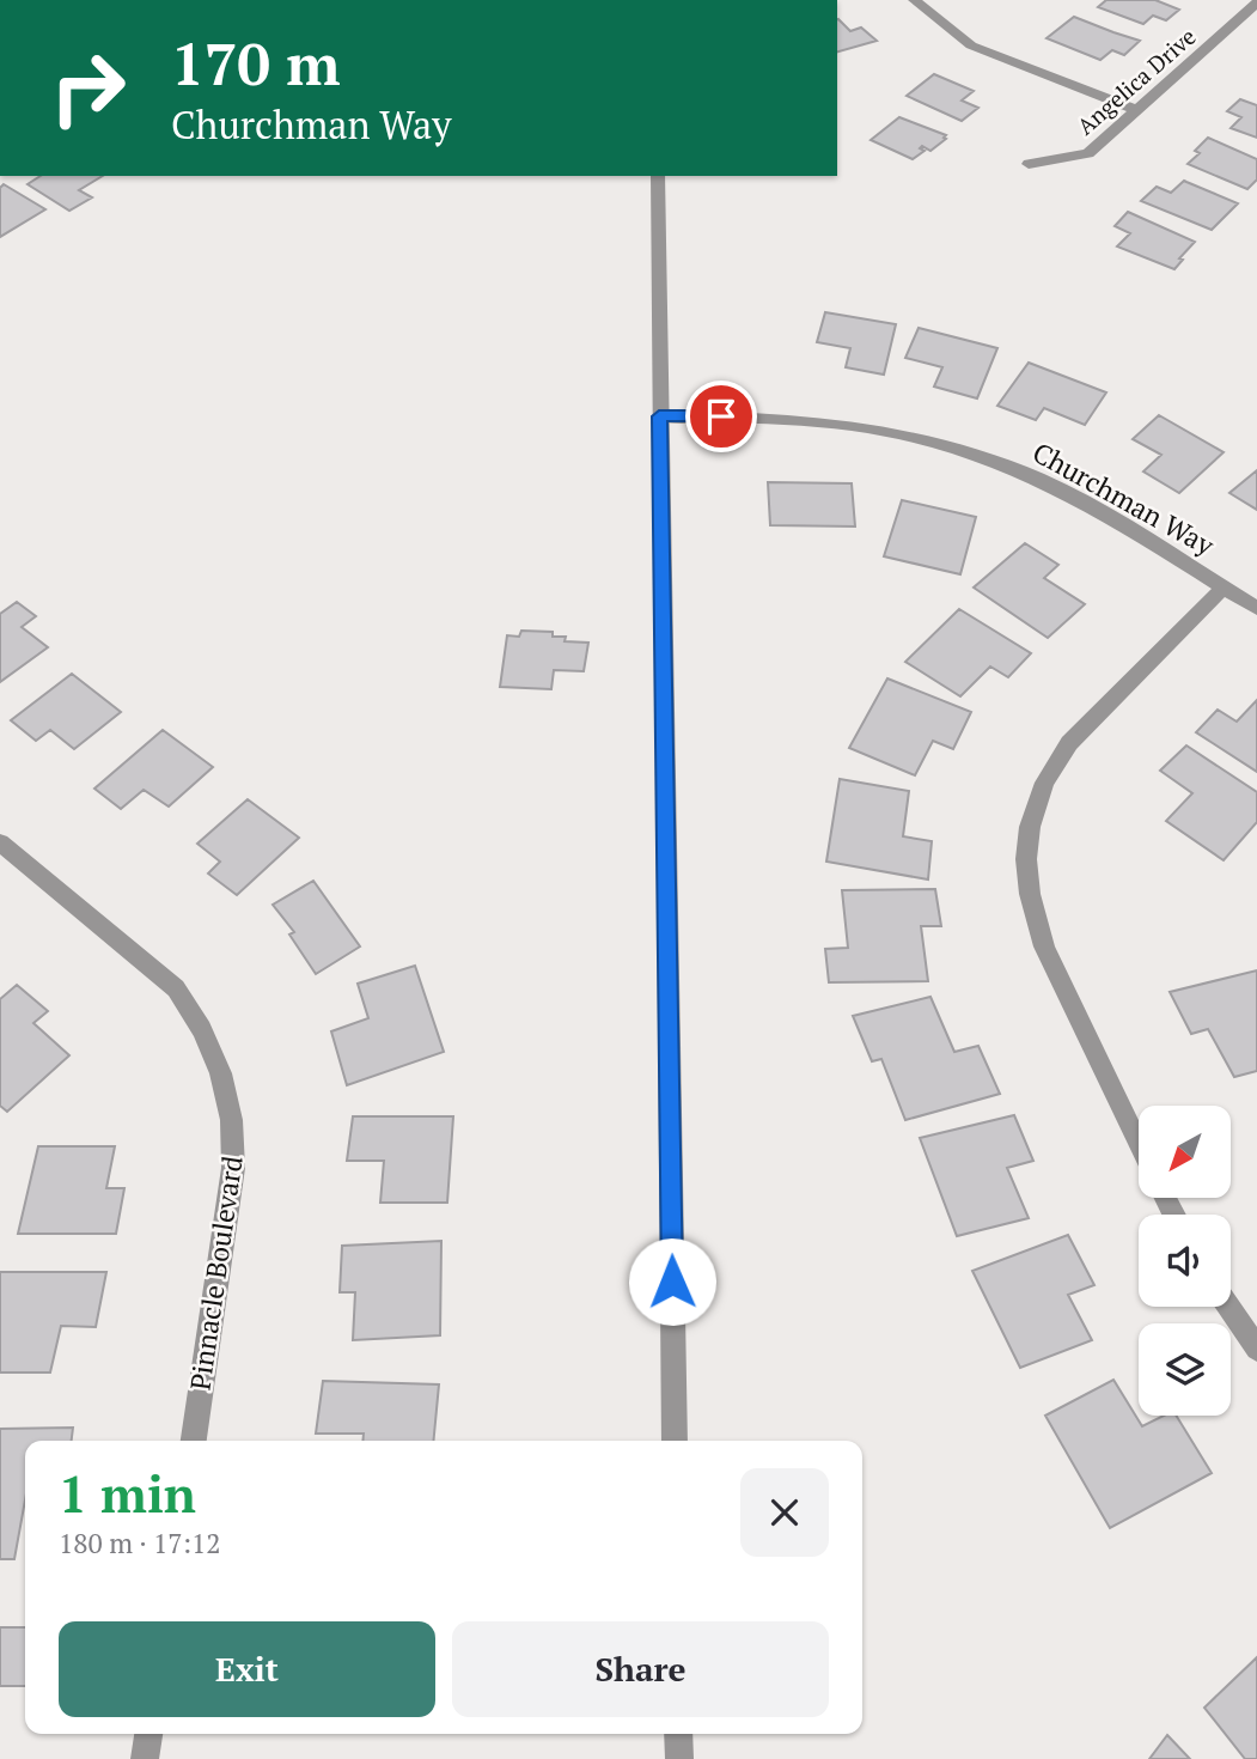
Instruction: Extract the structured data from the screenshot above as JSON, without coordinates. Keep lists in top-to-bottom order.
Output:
{
  "streets": {
    "street": ["Angelica Drive", "Churchman Way", "Pinnacle Boulevard"]
  },
  "north": "bottom left",
  "page": {
    "turn": ["170 m", "Churchman Way"],
    "heading": ["1 min", "180 m · 17:12"],
    "buttons": ["Exit", "Share"]
  }
}
